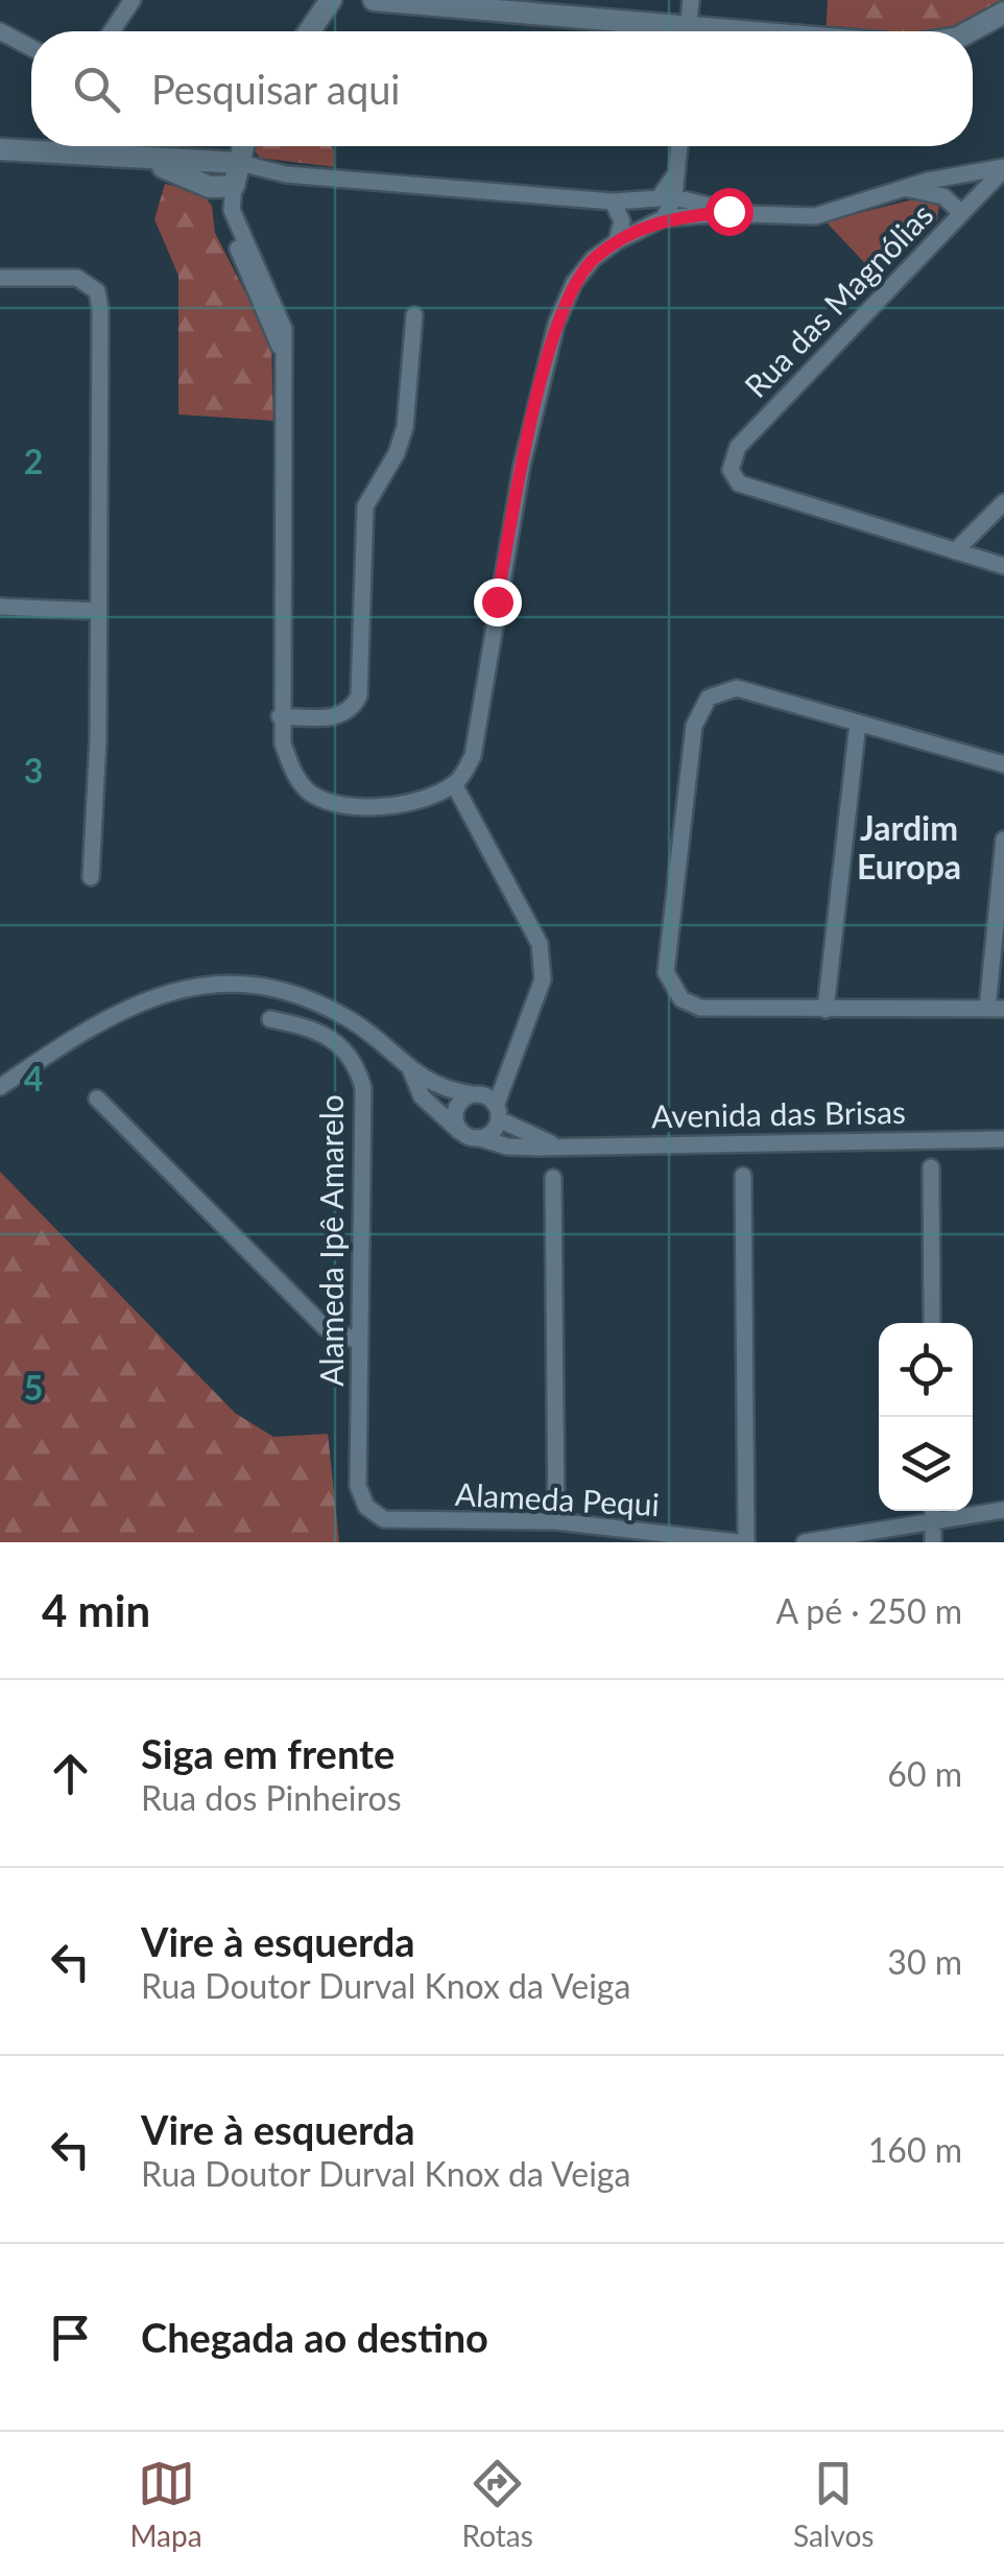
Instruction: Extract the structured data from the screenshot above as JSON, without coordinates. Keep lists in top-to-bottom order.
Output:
{
  "streets": {
    "street": [
      "Rua das Magnólias",
      "Avenida das Brisas",
      "Alameda Ipê Amarelo",
      "Alameda Pequi"
    ]
  },
  "crossings": [
    ["Alameda Ipê Amarelo", "Alameda Pequi"]
  ],
  "districts": ["Jardim Europa"],
  "page": {
    "search": "Pesquisar aqui",
    "heading": ["4 min", "A pé · 250 m"],
    "list": [
      ["Siga em frente", "Rua dos Pinheiros", "60 m"],
      ["Vire à esquerda", "Rua Doutor Durval Knox da Veiga", "30 m"],
      ["Vire à esquerda", "Rua Doutor Durval Knox da Veiga", "160 m"],
      "Chegada ao destino"
    ],
    "nav": ["Mapa", "Rotas", "Salvos"]
  },
  "grid": {
    "rows": [
      "2",
      "3",
      "4",
      "5"
    ]
  }
}
